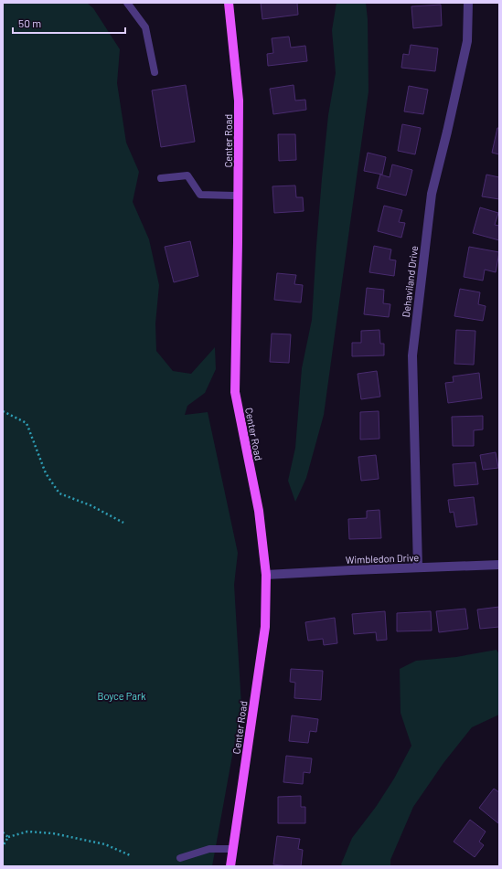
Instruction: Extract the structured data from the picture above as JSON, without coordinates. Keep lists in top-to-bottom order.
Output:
{
  "streets": {
    "main road": ["Center Road"],
    "street": ["Dehaviland Drive", "Wimbledon Drive"]
  },
  "crossings": [
    ["Center Road", "Wimbledon Drive"],
    ["Dehaviland Drive", "Wimbledon Drive"]
  ],
  "parks": ["Boyce Park"],
  "scale_bar": "50 m"
}
